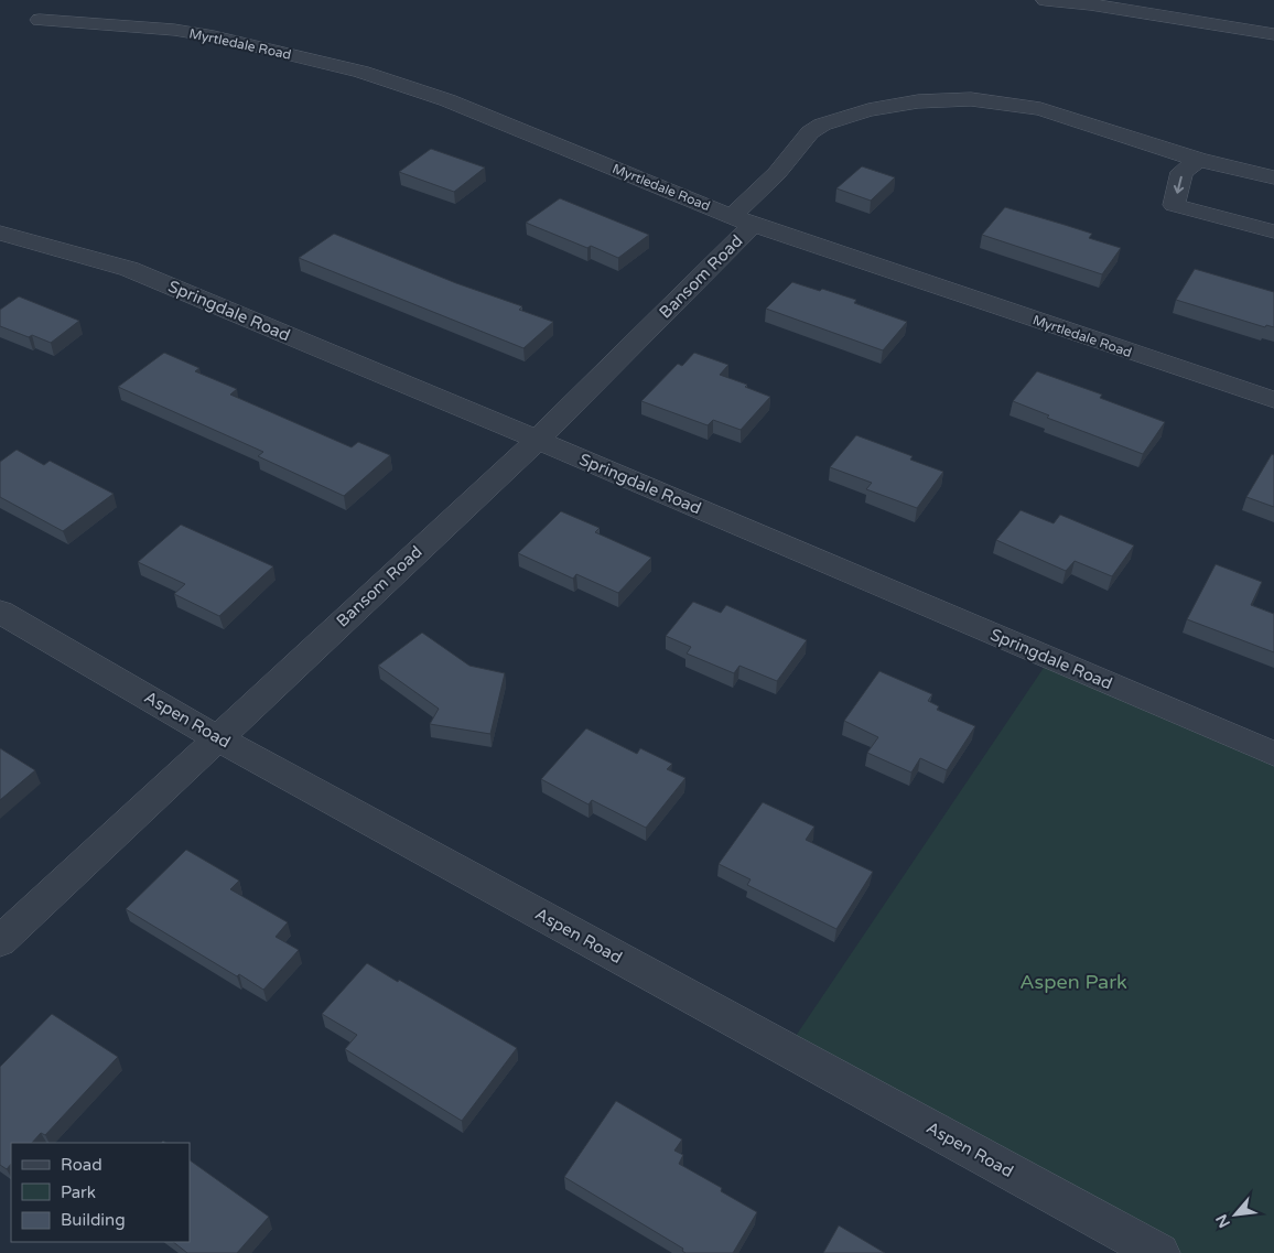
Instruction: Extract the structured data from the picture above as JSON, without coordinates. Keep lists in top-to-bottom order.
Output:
{
  "streets": {
    "street": [
      "Myrtledale Road",
      "Bansom Road",
      "Springdale Road",
      "Aspen Road"
    ]
  },
  "crossings": [
    ["Myrtledale Road", "Bansom Road"],
    ["Bansom Road", "Springdale Road"],
    ["Bansom Road", "Aspen Road"]
  ],
  "parks": ["Aspen Park"],
  "legend": ["Road", "Park", "Building"],
  "north": "bottom left"
}
